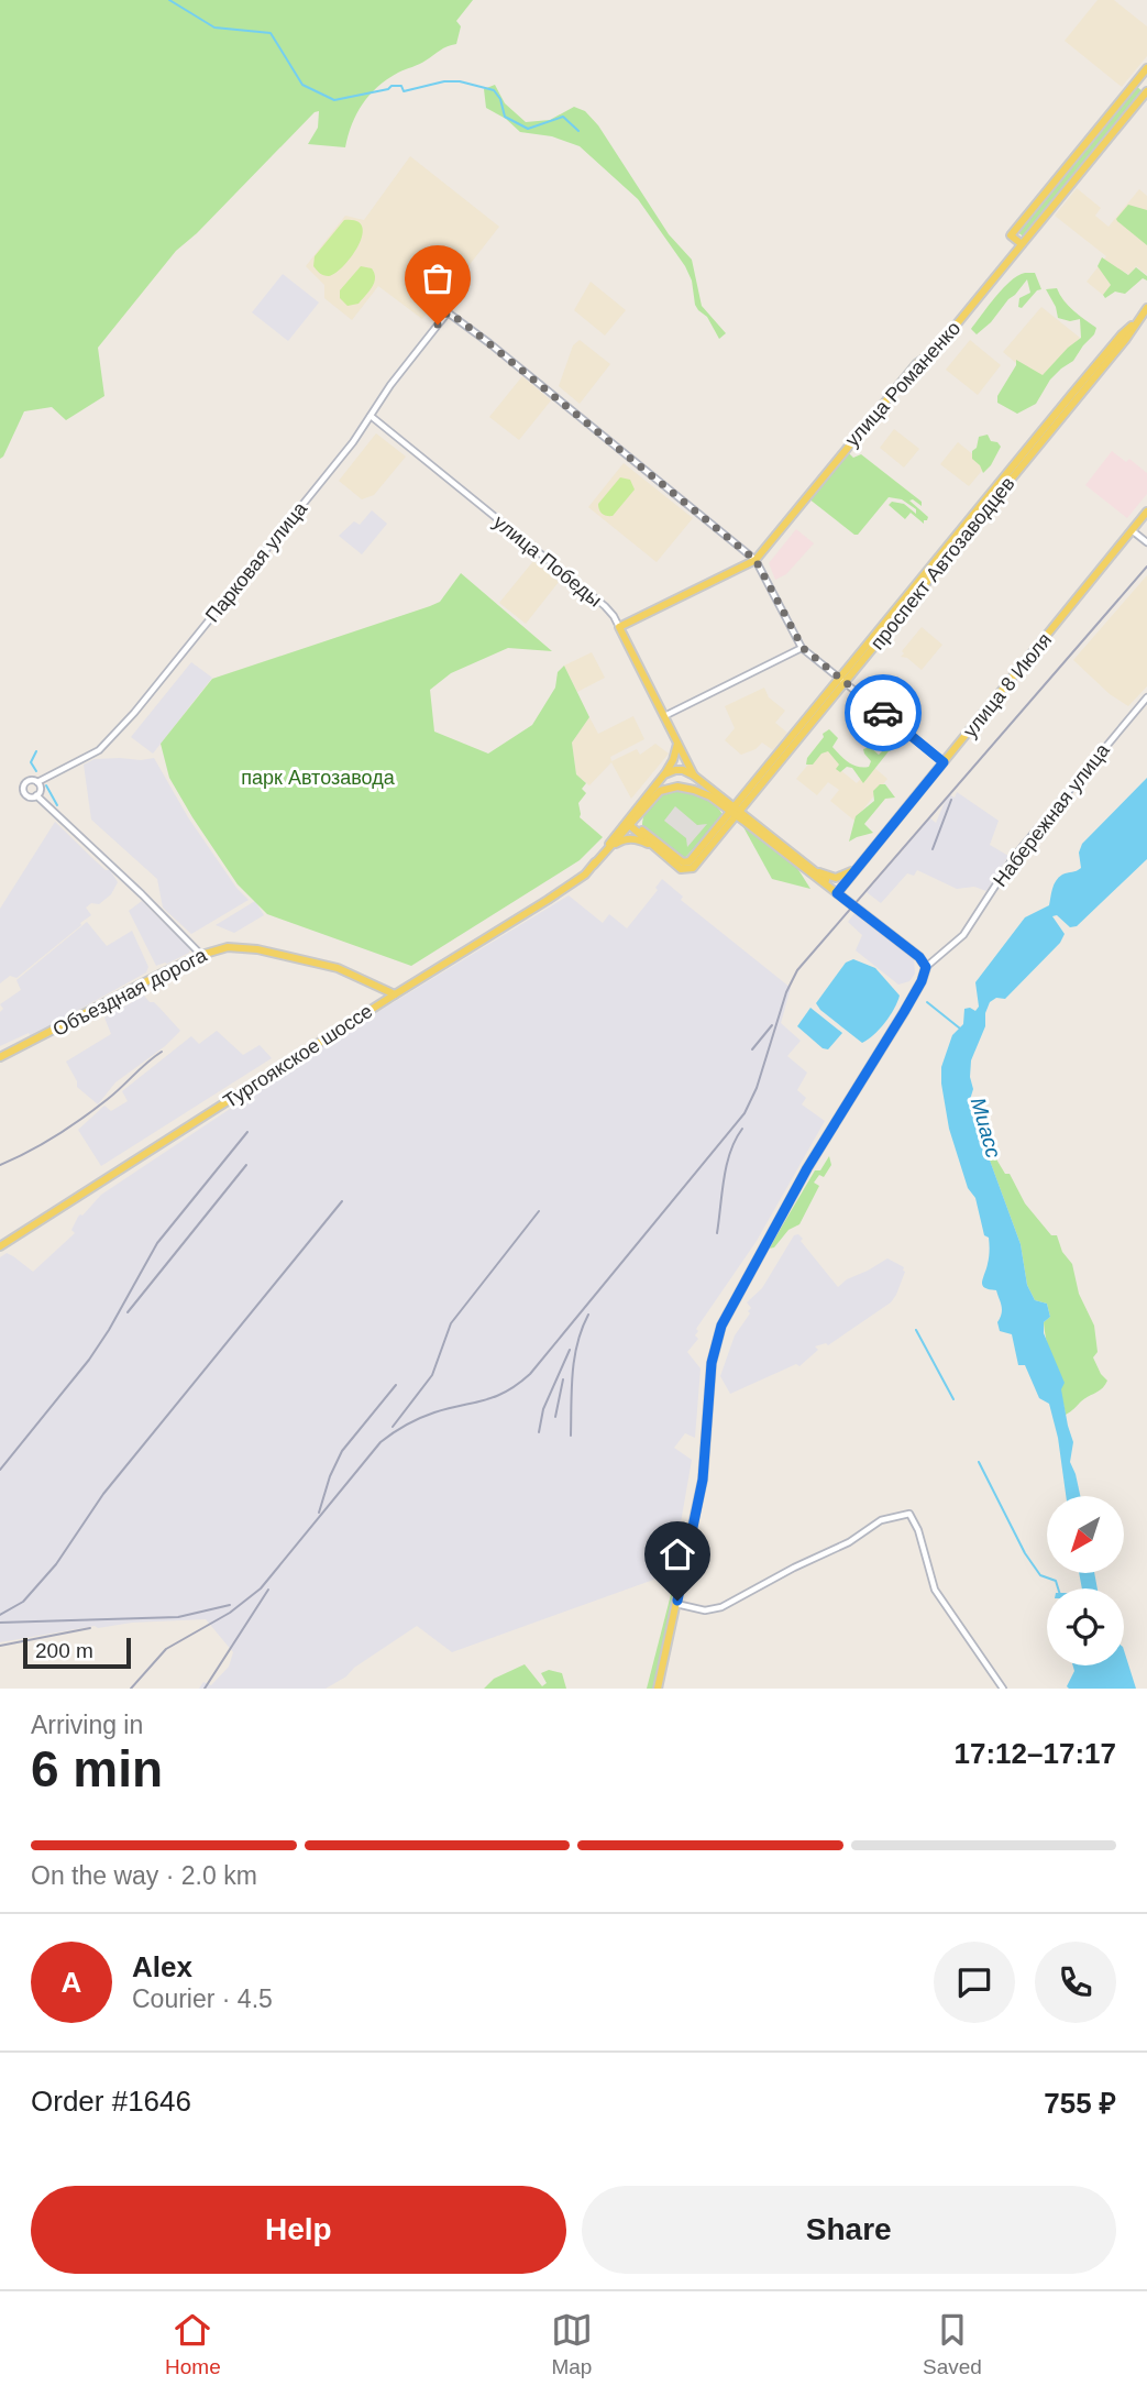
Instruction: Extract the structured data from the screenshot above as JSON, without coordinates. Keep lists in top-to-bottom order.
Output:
{
  "streets": {
    "main road": [
      "улица Романенко",
      "улица Победы",
      "проспект Автозаводцев",
      "улица 8 Июля",
      "Объездная дорога",
      "Тургоякское шоссе"
    ],
    "street": ["Парковая улица", "Набережная улица"]
  },
  "crossings": [
    ["улица Романенко", "улица Победы"],
    ["улица Романенко", "Парковая улица"],
    ["улица Победы", "Парковая улица"],
    ["Объездная дорога", "Тургоякское шоссе"]
  ],
  "water": ["Миасс"],
  "parks": ["парк Автозавода"],
  "scale_bar": "200 m",
  "north": "bottom left",
  "page": {
    "scale": "200 m",
    "heading": ["6 min", "Arriving in", "17:12–17:17"],
    "panel": [
      "Alex",
      "Courier · 4.5",
      "Order #1646",
      "755 ₽"
    ],
    "bar": "On the way · 2.0 km",
    "round": "A",
    "buttons": ["Help", "Share"],
    "tabs": ["Home", "Map", "Saved"]
  }
}
